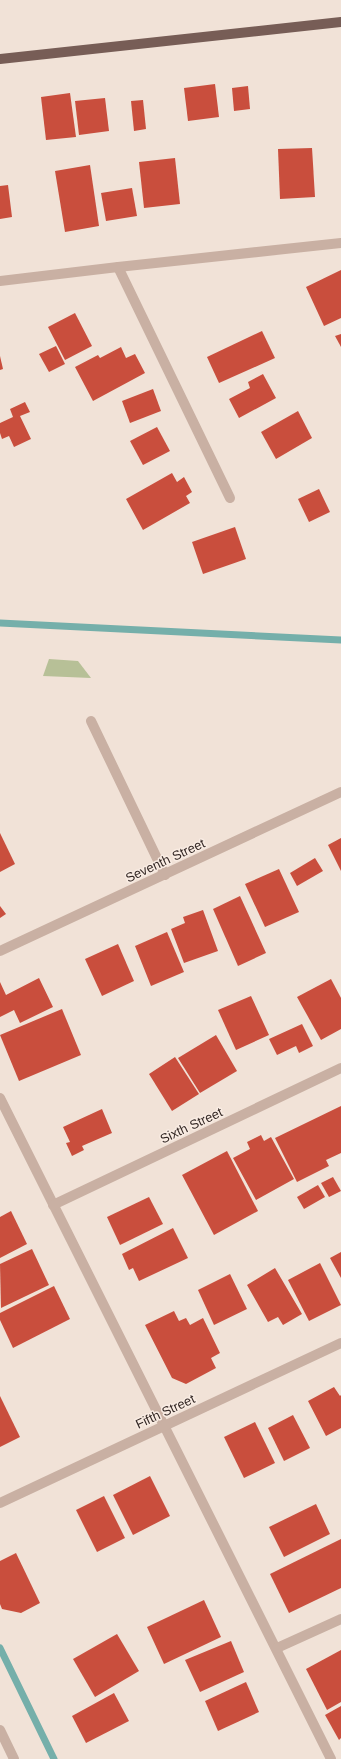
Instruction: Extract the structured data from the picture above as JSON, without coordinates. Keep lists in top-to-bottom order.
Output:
{
  "streets": {
    "street": ["Seventh Street", "Sixth Street", "Fifth Street"]
  }
}
